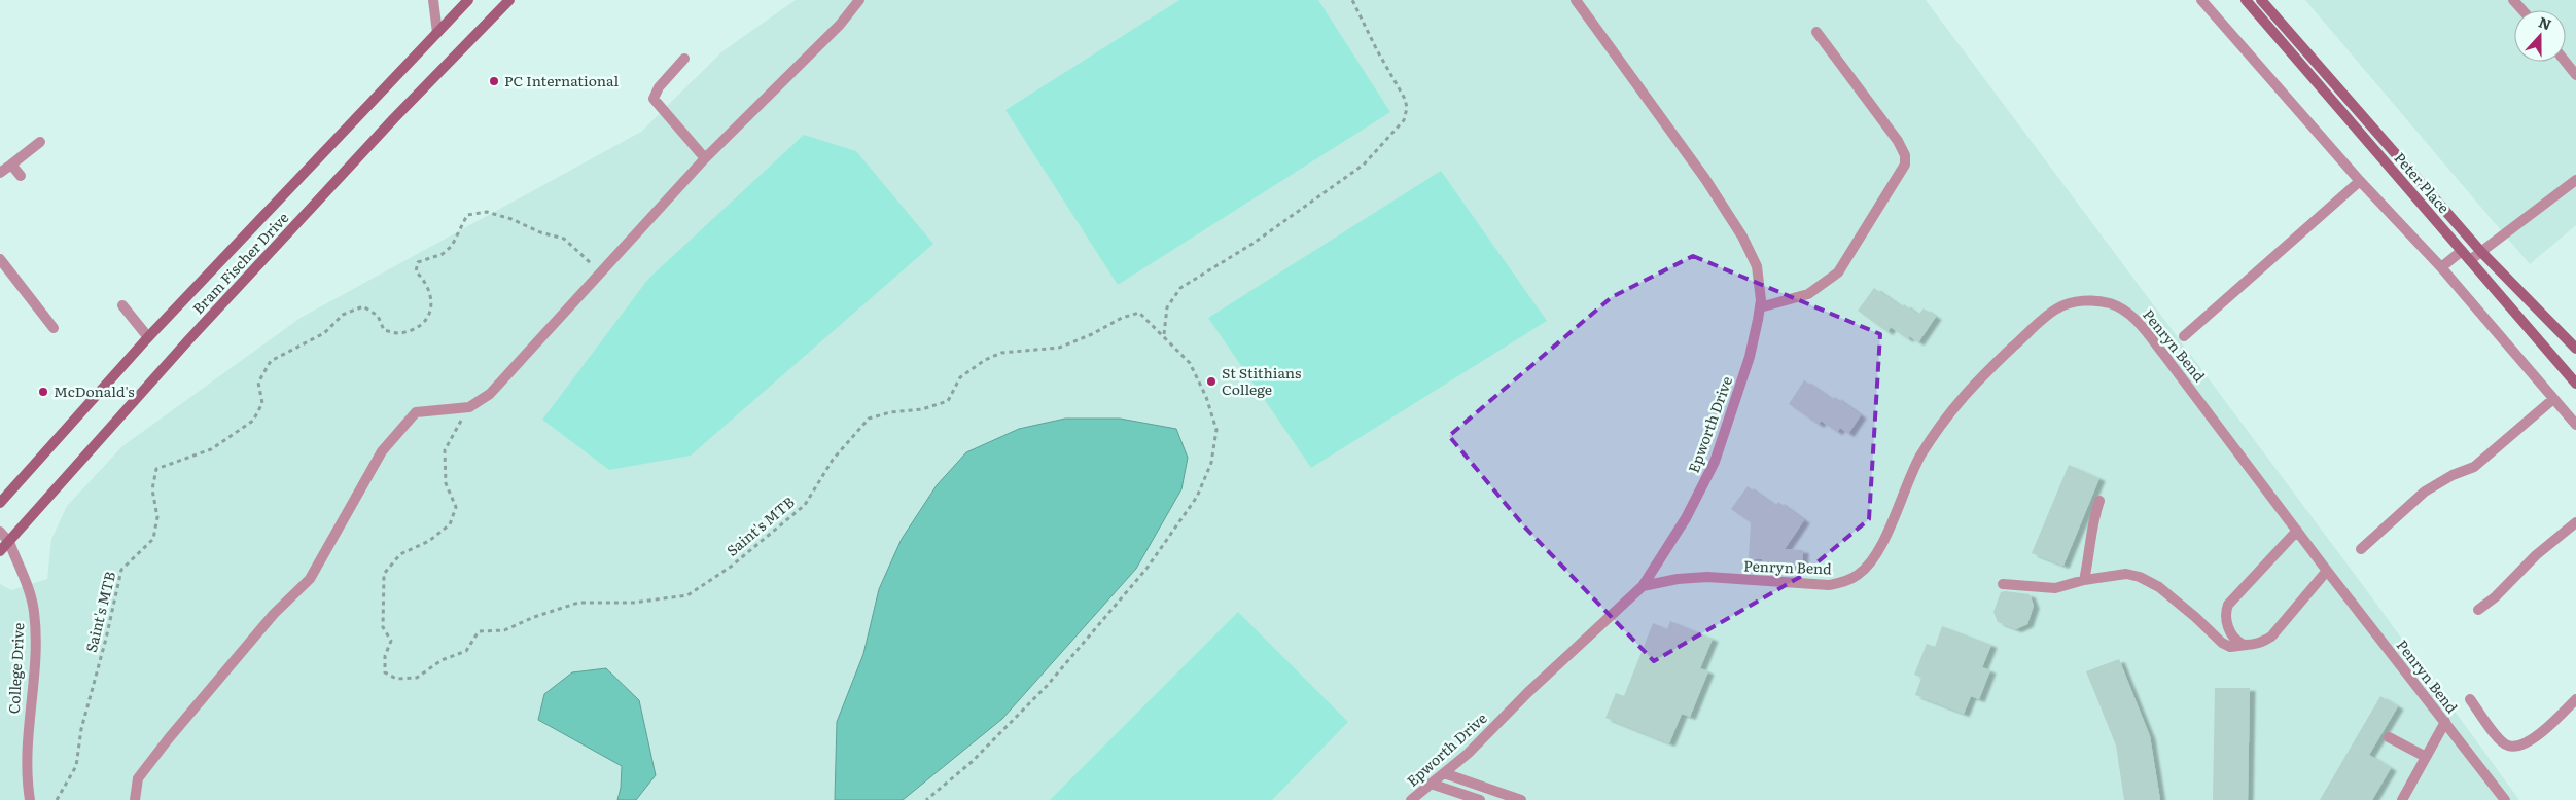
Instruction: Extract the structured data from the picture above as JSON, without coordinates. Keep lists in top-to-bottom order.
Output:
{
  "streets": {
    "main road": ["Peter Place", "Bram Fischer Drive"],
    "street": ["Penryn Bend", "Epworth Drive", "College Drive"],
    "path": ["Saint's MTB"]
  },
  "crossings": [
    ["Bram Fischer Drive", "College Drive"],
    ["Penryn Bend", "Epworth Drive"]
  ],
  "places": ["PC International", "St Stithians College", "McDonald's"],
  "north": "top"
}
